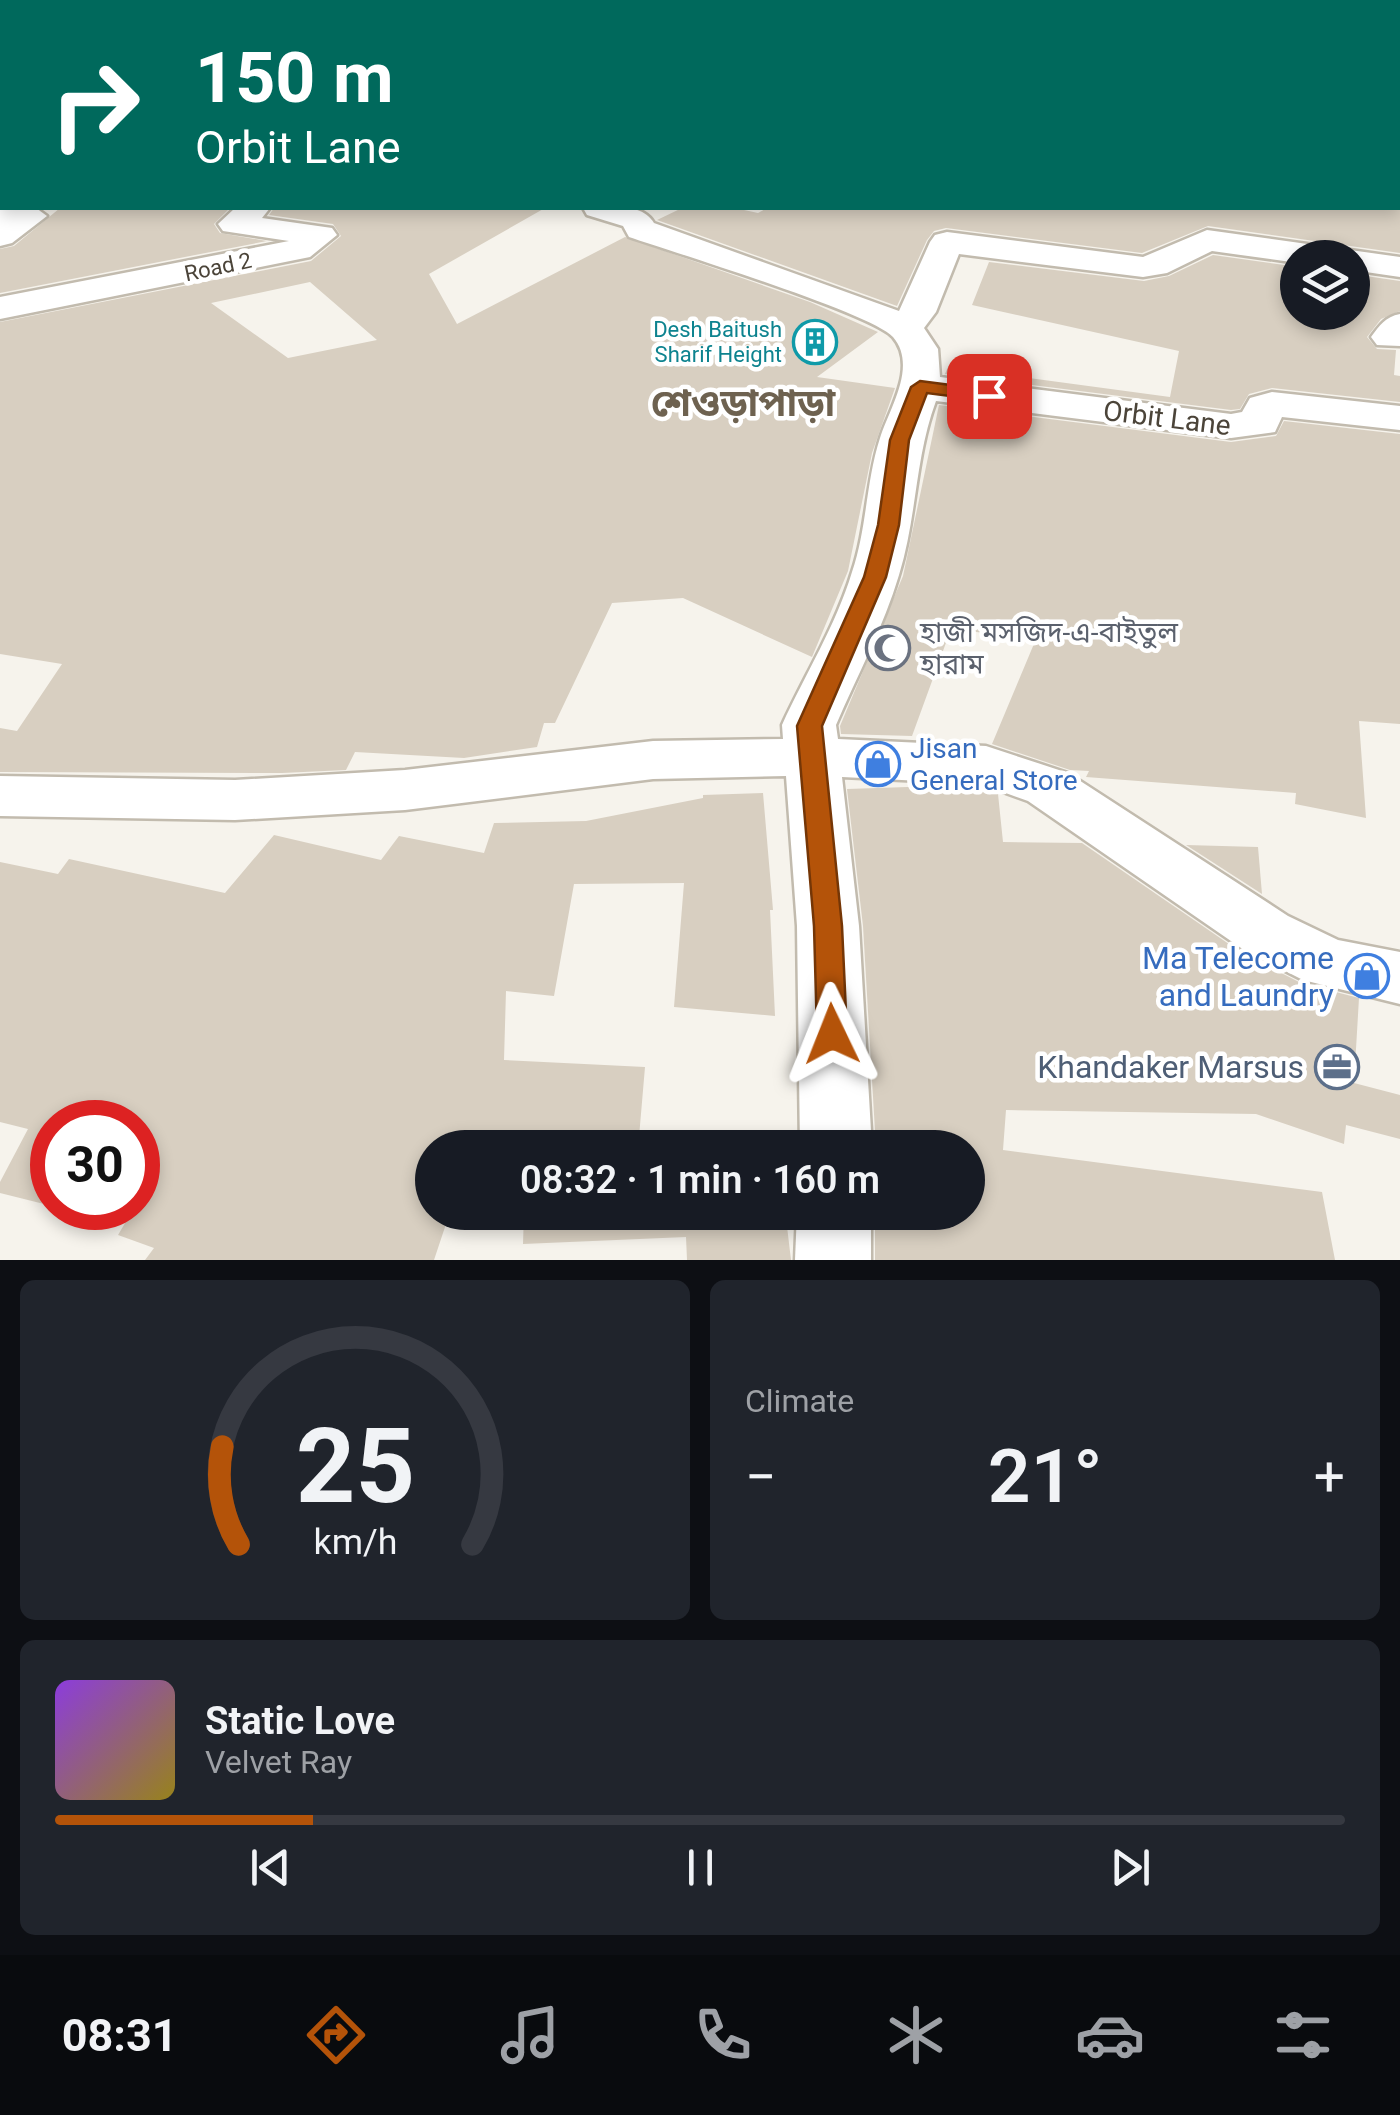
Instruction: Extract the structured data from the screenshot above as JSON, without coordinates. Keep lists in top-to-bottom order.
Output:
{
  "streets": {
    "street": ["Road 2", "Orbit Lane"]
  },
  "districts": ["শেওড়াপাড়া"],
  "places": {
    "building": ["Desh Baitush Sharif Height"],
    "mosque": ["হাজী মসজিদ-এ-বাইতুল হারাম"],
    "shop": ["Jisan General Store", "Ma Telecome and Laundry"],
    "office": ["Khandaker Marsus"]
  },
  "page": {
    "turn": ["150 m", "Orbit Lane"],
    "limit": "30",
    "trip": "08:32 · 1 min · 160 m",
    "tile": "Climate",
    "heat": ["−", "21°", "+"],
    "song": ["Static Love", "Velvet Ray"],
    "tabs": "08:31",
    "gauge": ["25", "km/h"]
  }
}
